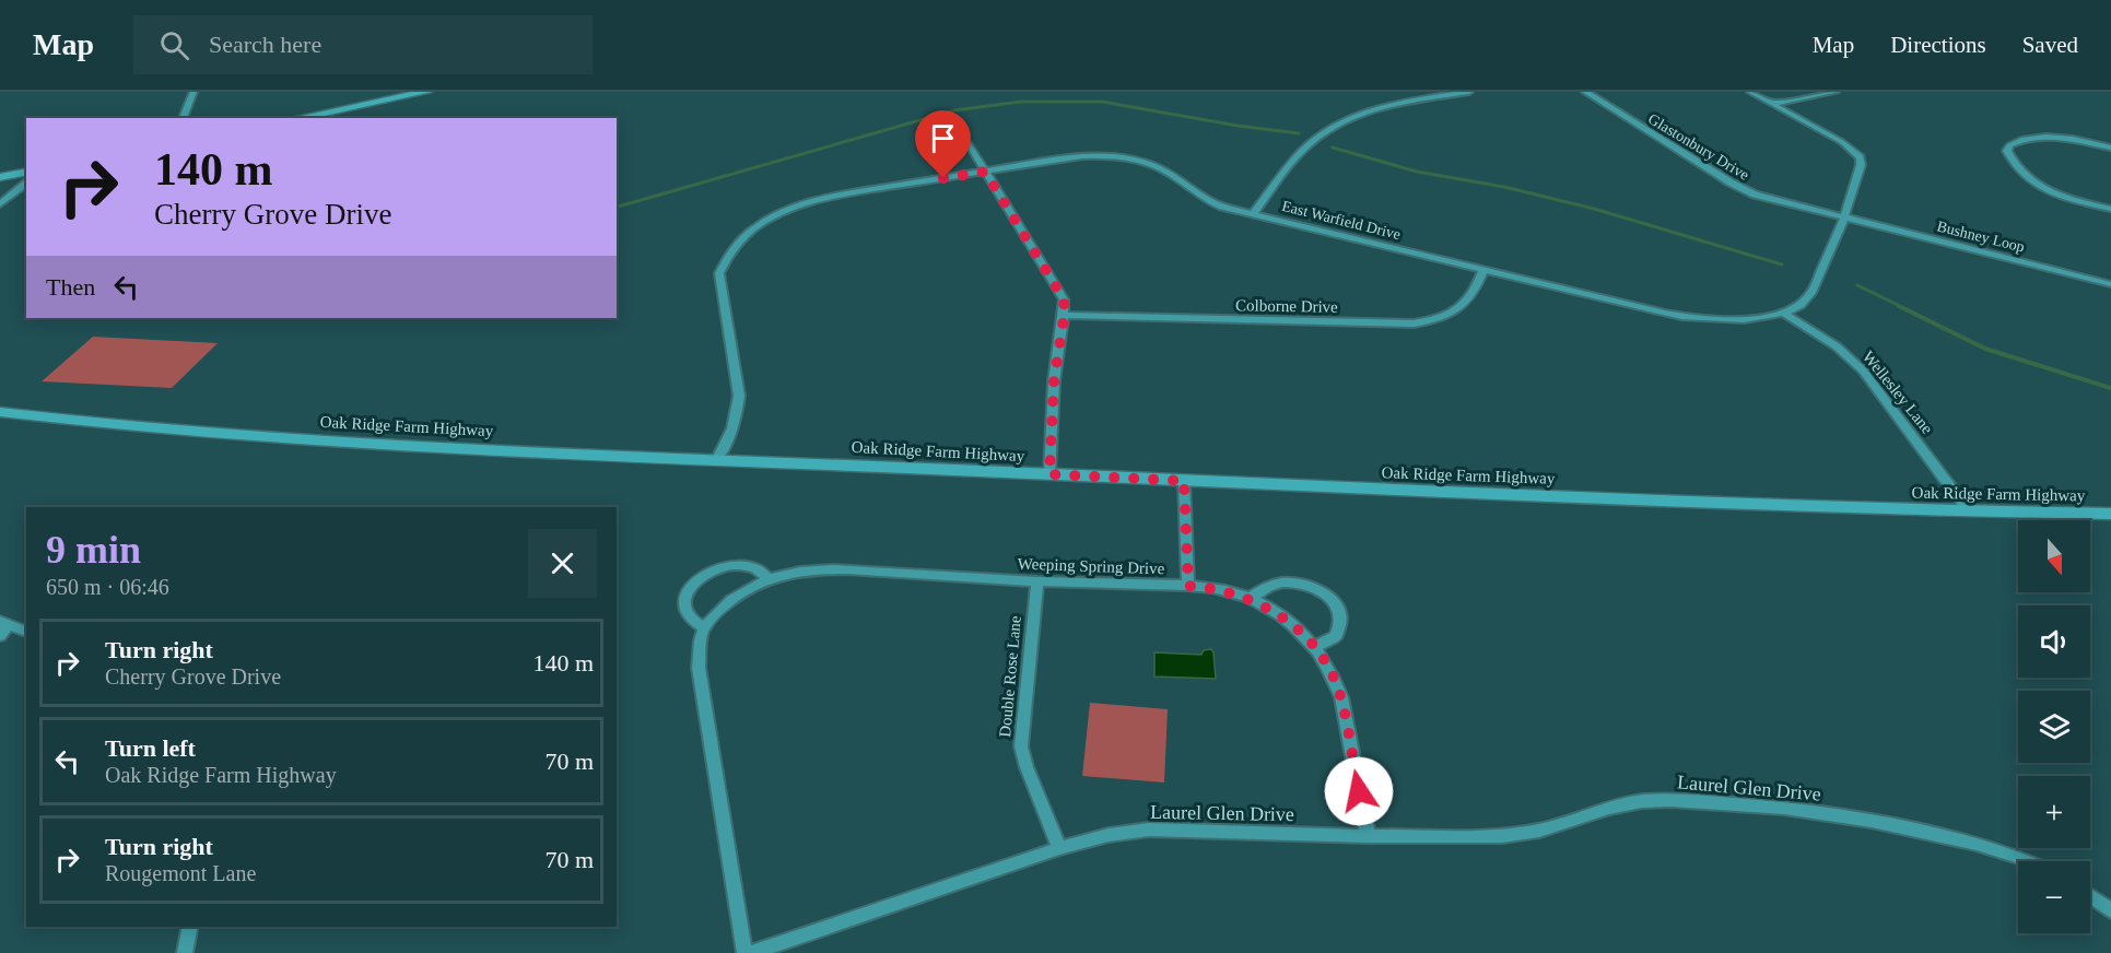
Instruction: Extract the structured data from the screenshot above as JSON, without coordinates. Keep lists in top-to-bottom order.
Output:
{
  "streets": {
    "main road": ["Oak Ridge Farm Highway"],
    "street": [
      "Glastonbury Drive",
      "East Warfield Drive",
      "Bushney Loop",
      "Colborne Drive",
      "Wellesley Lane",
      "Weeping Spring Drive",
      "Double Rose Lane",
      "Laurel Glen Drive"
    ]
  },
  "crossings": [
    ["Glastonbury Drive", "Bushney Loop"],
    ["East Warfield Drive", "Colborne Drive"],
    ["East Warfield Drive", "Wellesley Lane"],
    ["East Warfield Drive", "Oak Ridge Farm Highway"],
    ["Wellesley Lane", "Oak Ridge Farm Highway"],
    ["Weeping Spring Drive", "Double Rose Lane"],
    ["Weeping Spring Drive", "Laurel Glen Drive"],
    ["Double Rose Lane", "Laurel Glen Drive"]
  ],
  "north": "bottom",
  "page": {
    "header": "Map",
    "search": "Search here",
    "nav": ["Map", "Directions", "Saved"],
    "turn": ["140 m", "Cherry Grove Drive"],
    "then": "Then",
    "heading": ["9 min", "650 m · 06:46"],
    "map_buttons": ["+", "−"],
    "list": [
      {
        "name": "Turn right",
        "note": "Cherry Grove Drive",
        "value": "140 m"
      },
      {
        "name": "Turn left",
        "note": "Oak Ridge Farm Highway",
        "value": "70 m"
      },
      {
        "name": "Turn right",
        "note": "Rougemont Lane",
        "value": "70 m"
      }
    ]
  }
}
